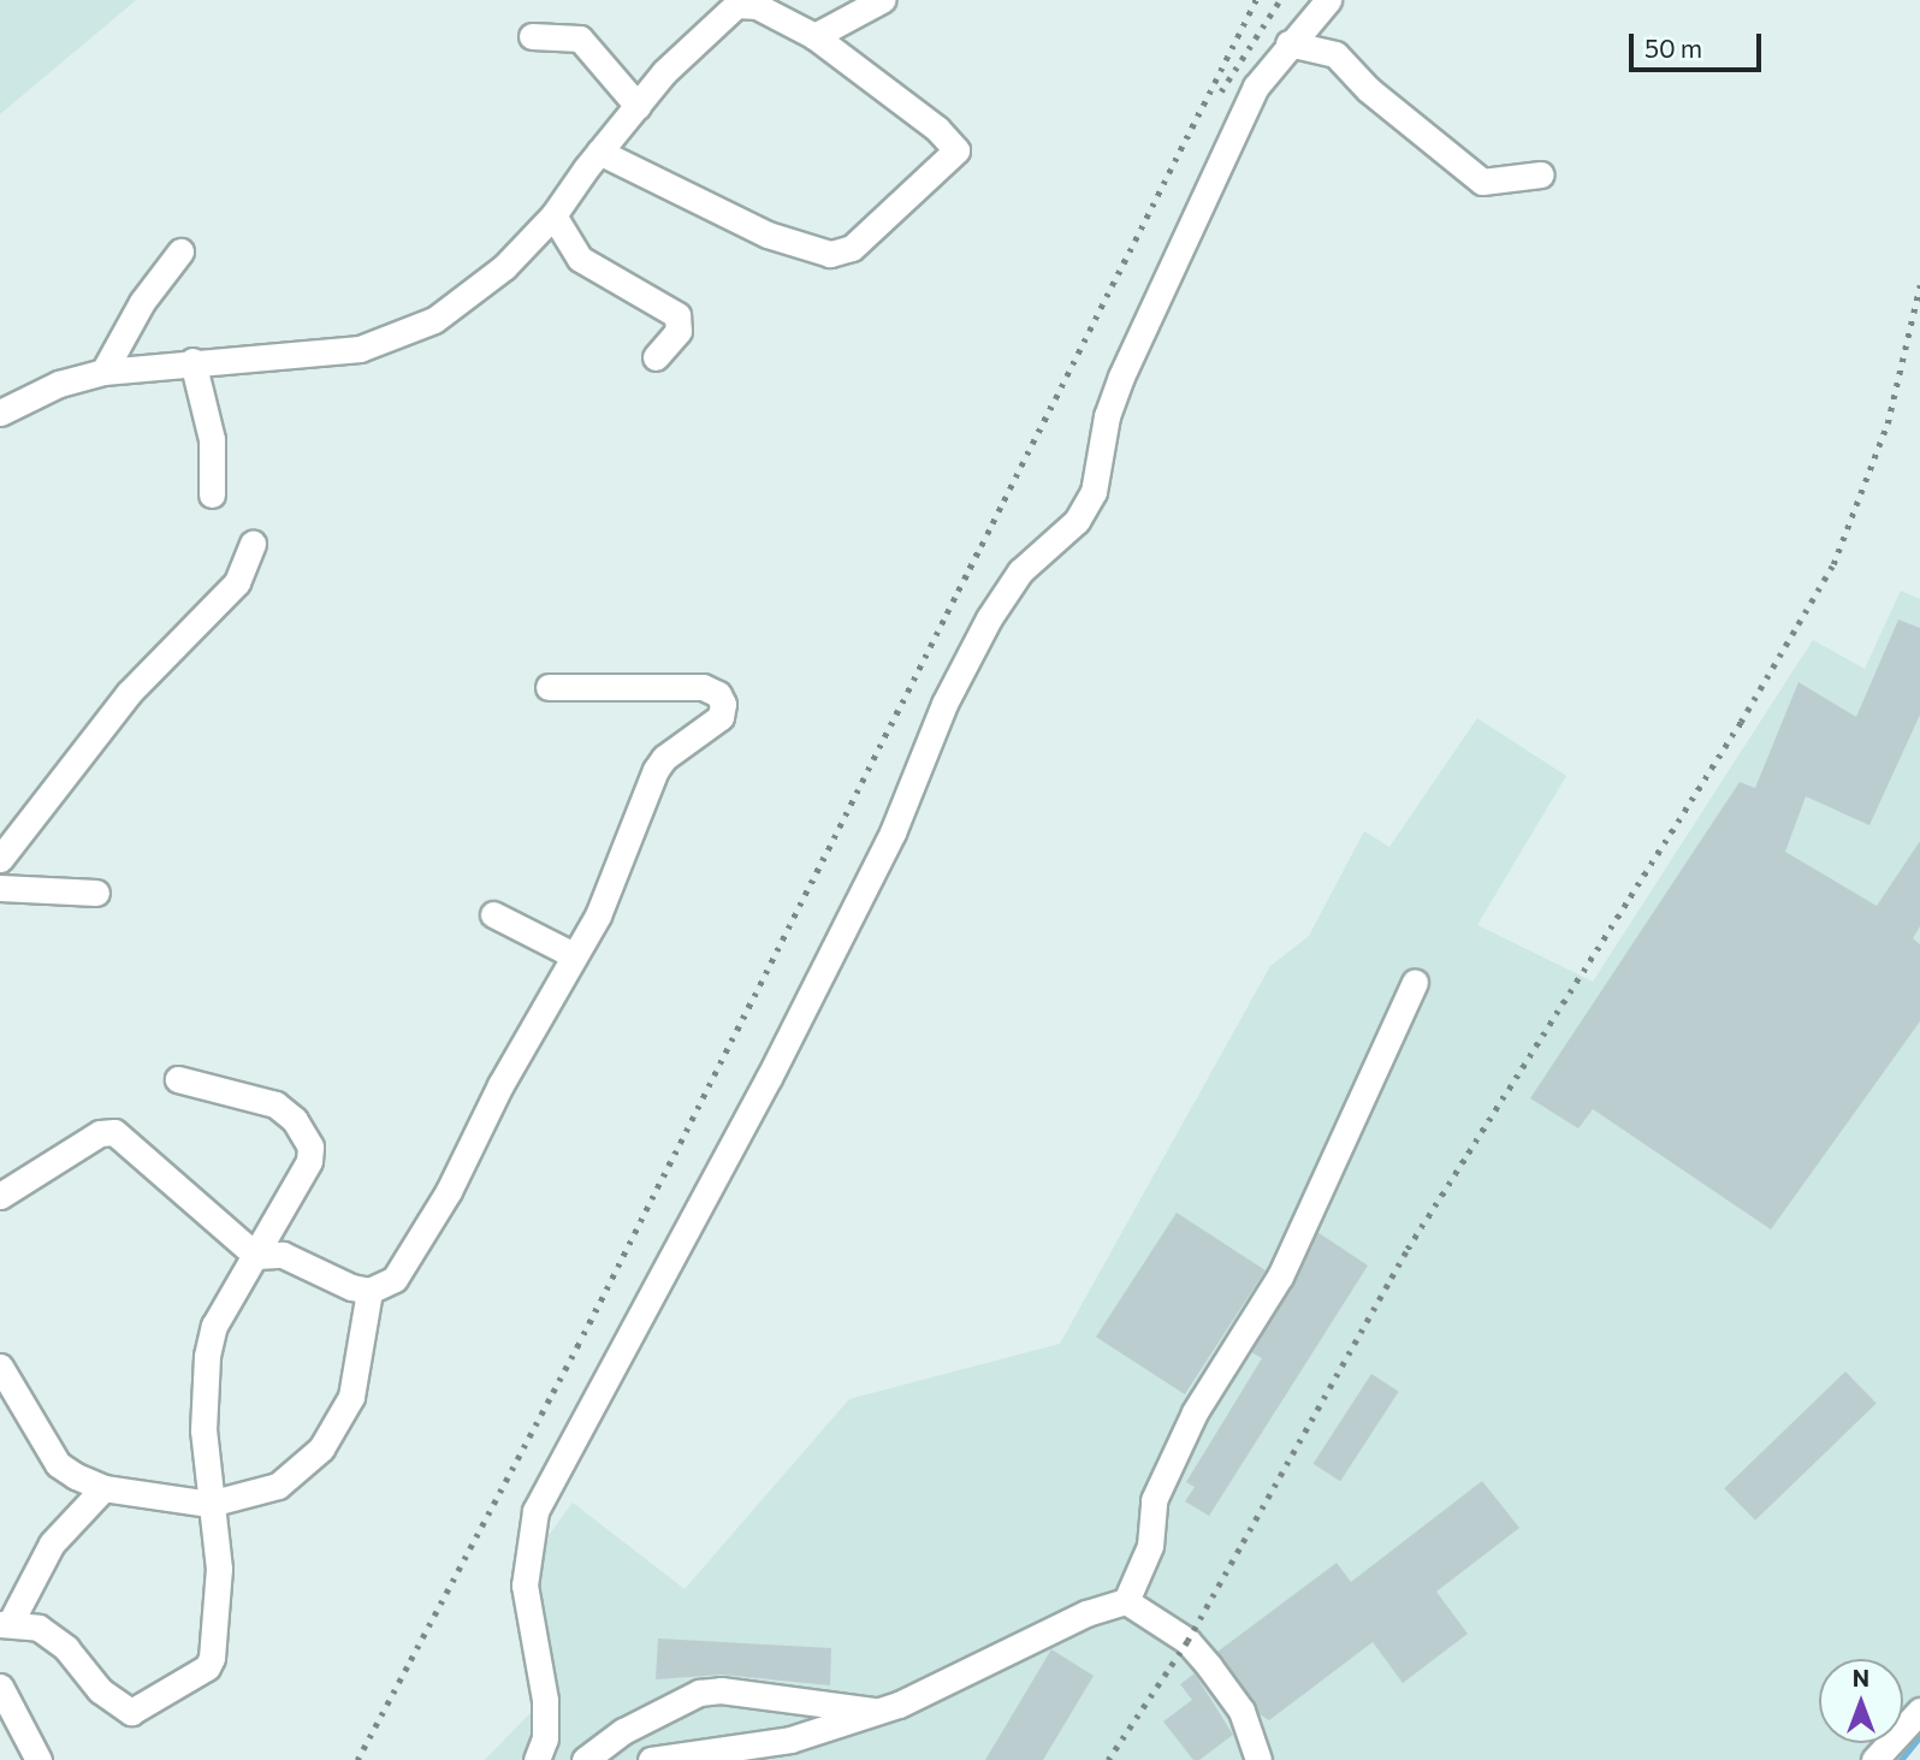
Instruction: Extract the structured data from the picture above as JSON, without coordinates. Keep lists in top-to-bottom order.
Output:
{
  "scale_bar": "50 m",
  "north": "top"
}
